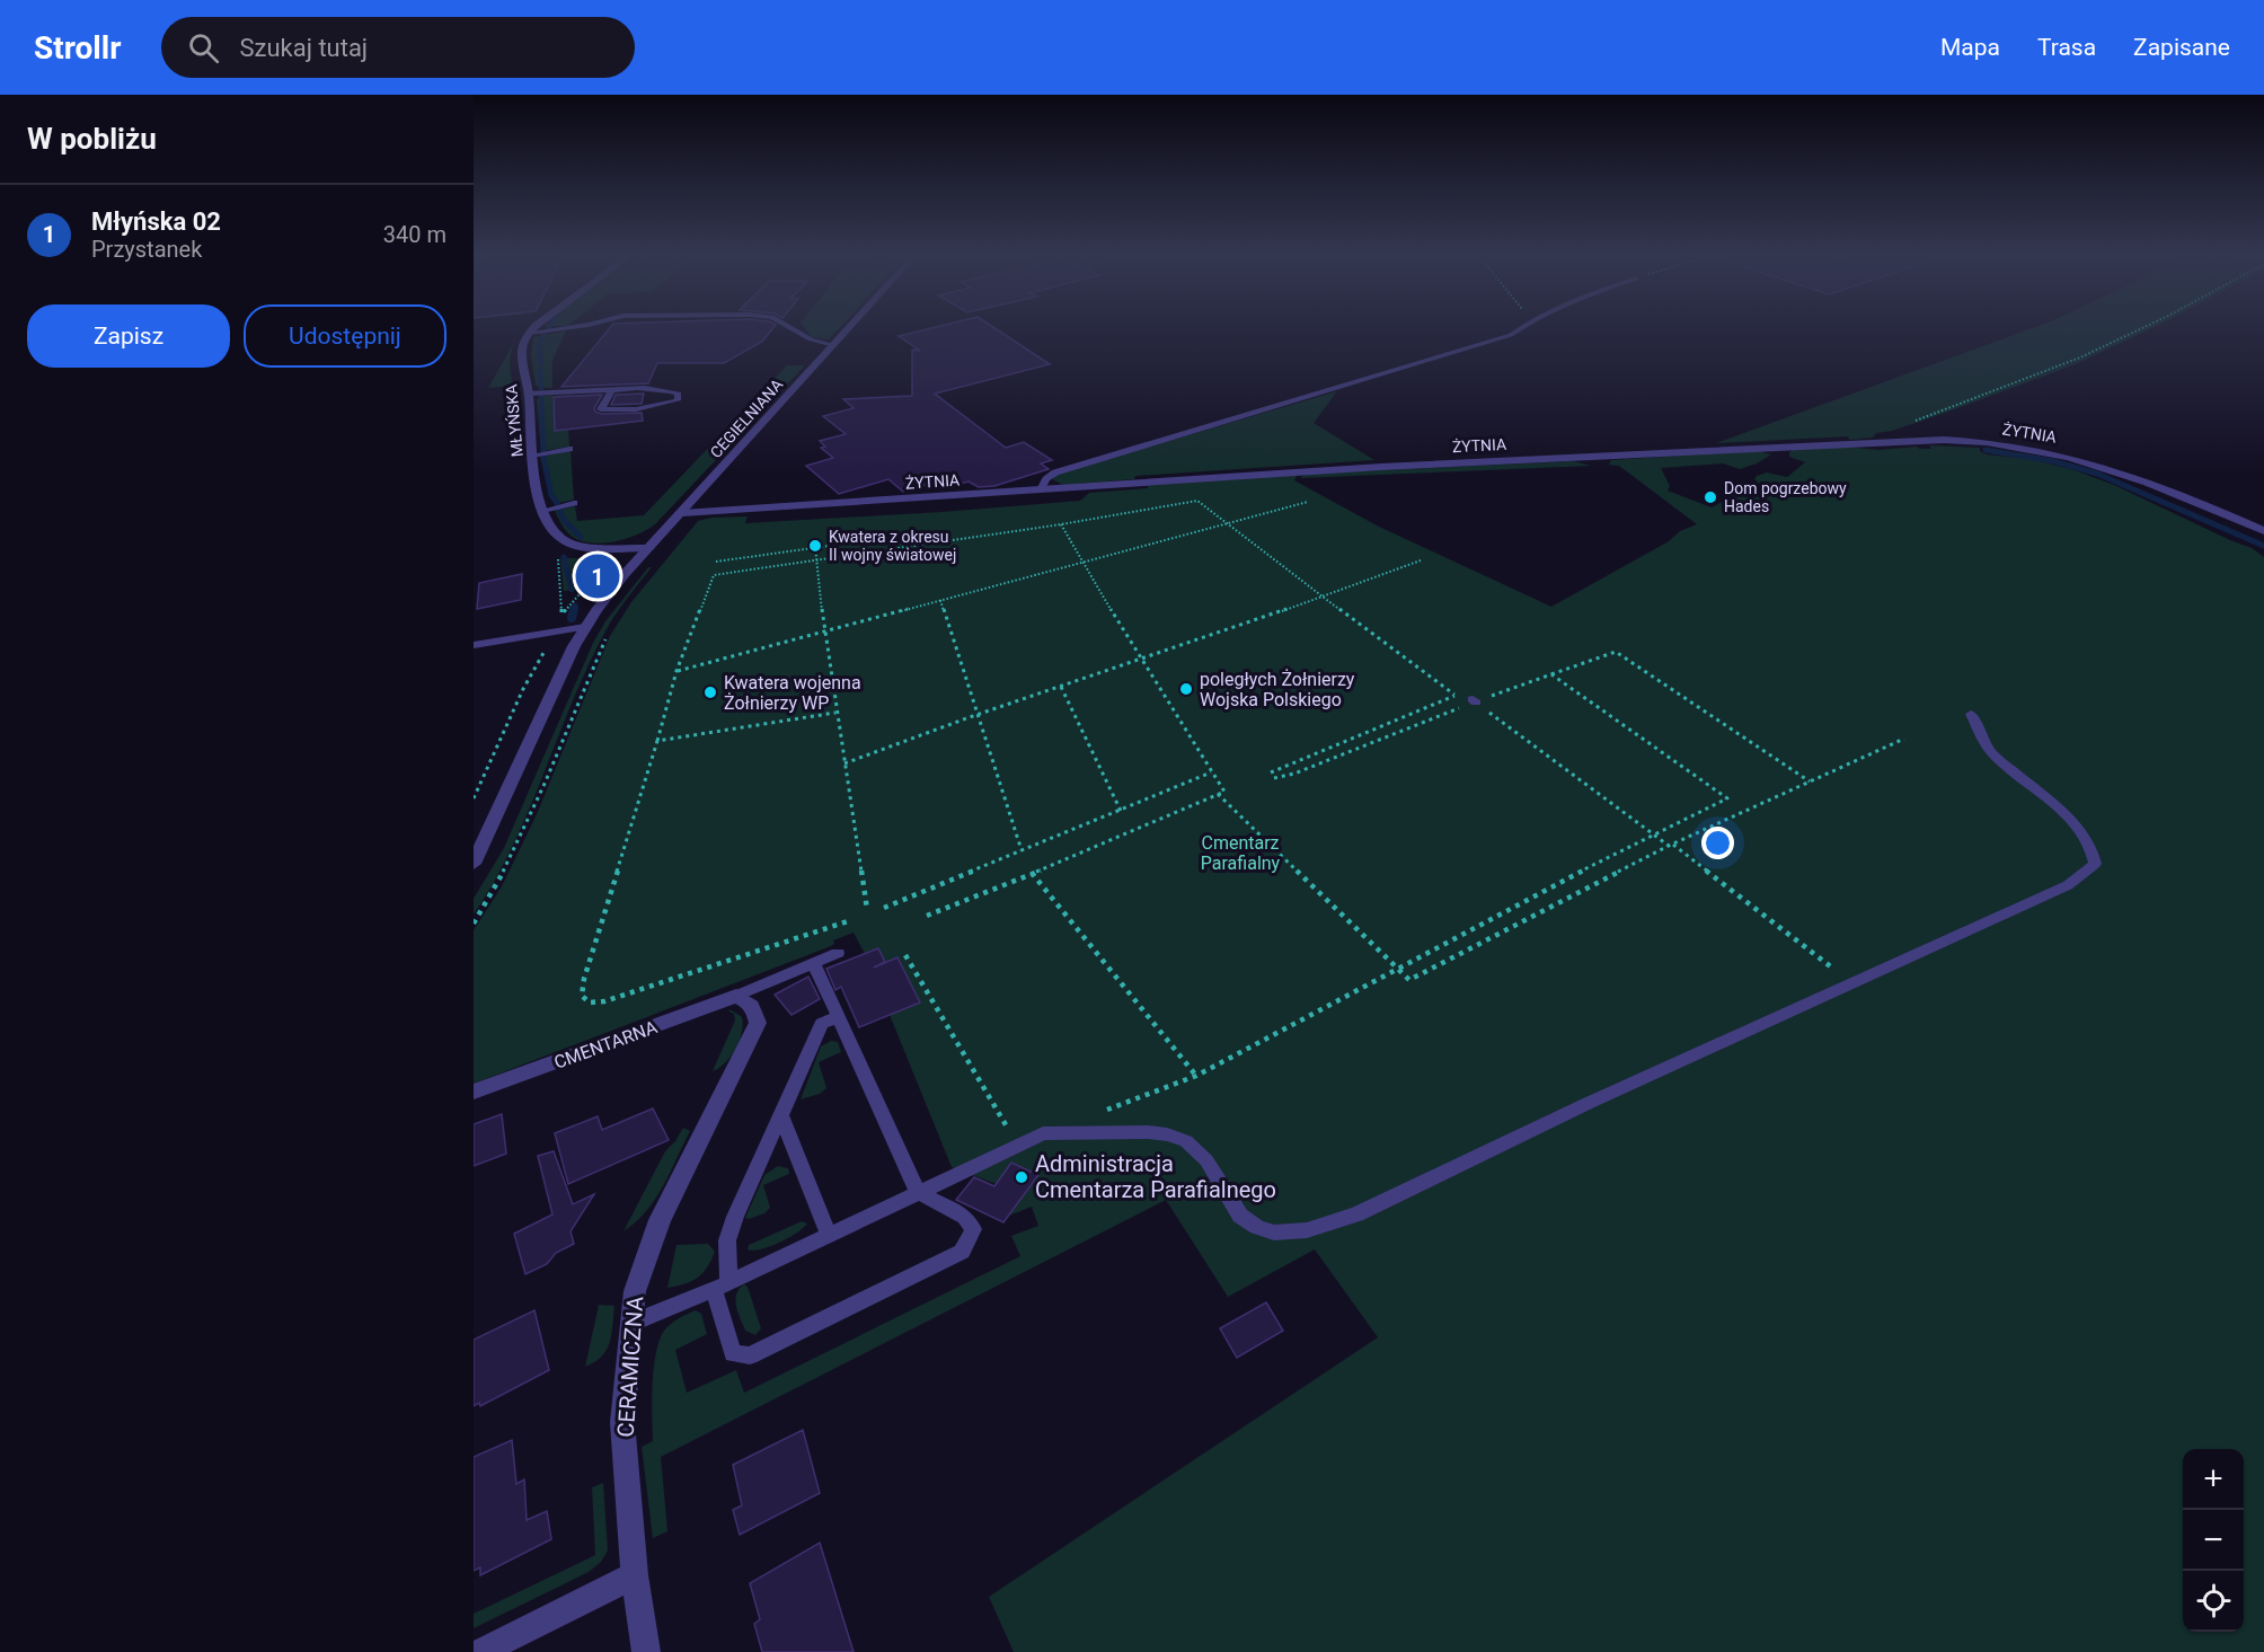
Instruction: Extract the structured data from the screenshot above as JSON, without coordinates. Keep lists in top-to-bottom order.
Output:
{
  "streets": {
    "street": [
      "CEGIELNIANA",
      "MŁYŃSKA",
      "ŻYTNIA",
      "CMENTARNA",
      "CERAMICZNA"
    ]
  },
  "crossings": [
    ["CEGIELNIANA", "MŁYŃSKA"],
    ["CEGIELNIANA", "ŻYTNIA"],
    ["CMENTARNA", "CERAMICZNA"]
  ],
  "parks": ["Cmentarz Parafialny"],
  "places": [
    "Dom pogrzebowy Hades",
    "Kwatera z okresu II wojny światowej",
    "poległych Żołnierzy Wojska Polskiego",
    "Kwatera wojenna Żołnierzy WP",
    "Administracja Cmentarza Parafialnego"
  ],
  "page": {
    "header": "Strollr",
    "search": "Szukaj tutaj",
    "nav": ["Mapa", "Trasa", "Zapisane"],
    "heading": "W pobliżu",
    "list": [
      {
        "mark": "1",
        "name": "Młyńska 02",
        "note": "Przystanek",
        "value": "340 m"
      }
    ],
    "buttons": ["Zapisz", "Udostępnij"],
    "pins": "1",
    "map_buttons": ["+", "−"]
  }
}
